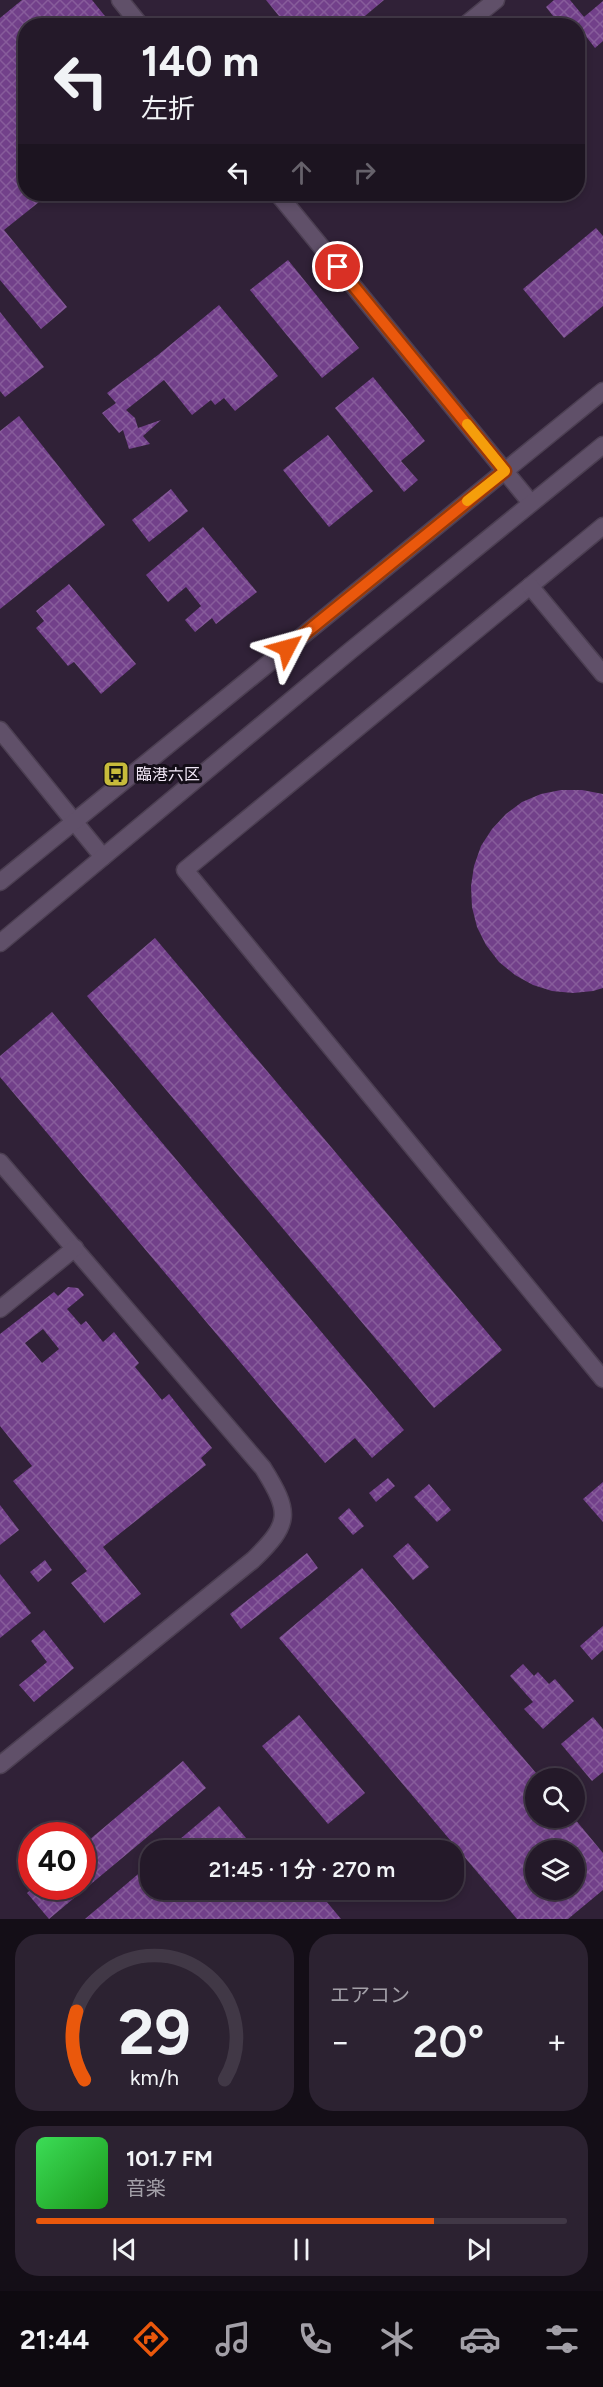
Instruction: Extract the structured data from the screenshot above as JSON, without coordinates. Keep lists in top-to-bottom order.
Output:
{
  "places": {
    "bus stop": ["臨港六区"]
  },
  "page": {
    "turn": ["140 m", "左折"],
    "limit": "40",
    "trip": "21:45 · 1 分 · 270 m",
    "tile": "エアコン",
    "heat": ["−", "20°", "+"],
    "song": ["101.7 FM", "音楽"],
    "tabs": "21:44",
    "gauge": ["29", "km/h"]
  }
}
